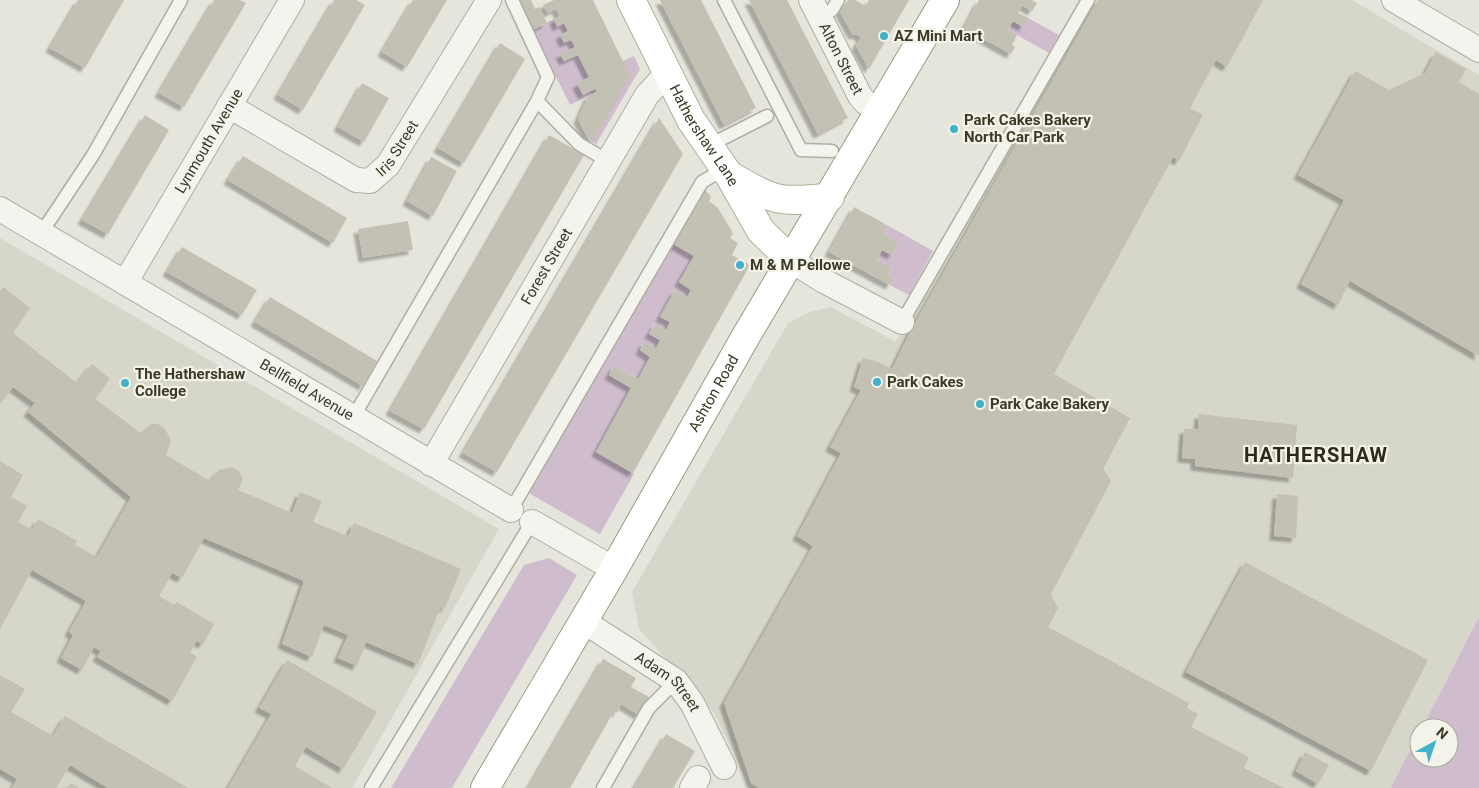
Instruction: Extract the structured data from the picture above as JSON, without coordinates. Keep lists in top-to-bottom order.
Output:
{
  "streets": {
    "main road": ["Hathershaw Lane", "Ashton Road"],
    "street": [
      "Alton Street",
      "Lynmouth Avenue",
      "Iris Street",
      "Forest Street",
      "Bellfield Avenue",
      "Adam Street"
    ]
  },
  "crossings": [
    ["Alton Street", "Ashton Road"],
    ["Hathershaw Lane", "Forest Street"],
    ["Hathershaw Lane", "Ashton Road"],
    ["Lynmouth Avenue", "Iris Street"],
    ["Lynmouth Avenue", "Bellfield Avenue"],
    ["Forest Street", "Bellfield Avenue"],
    ["Ashton Road", "Adam Street"]
  ],
  "districts": ["HATHERSHAW"],
  "places": [
    "AZ Mini Mart",
    "Park Cakes Bakery North Car Park",
    "M & M Pellowe",
    "Park Cakes",
    "The Hathershaw College",
    "Park Cake Bakery"
  ],
  "north": "top right"
}
